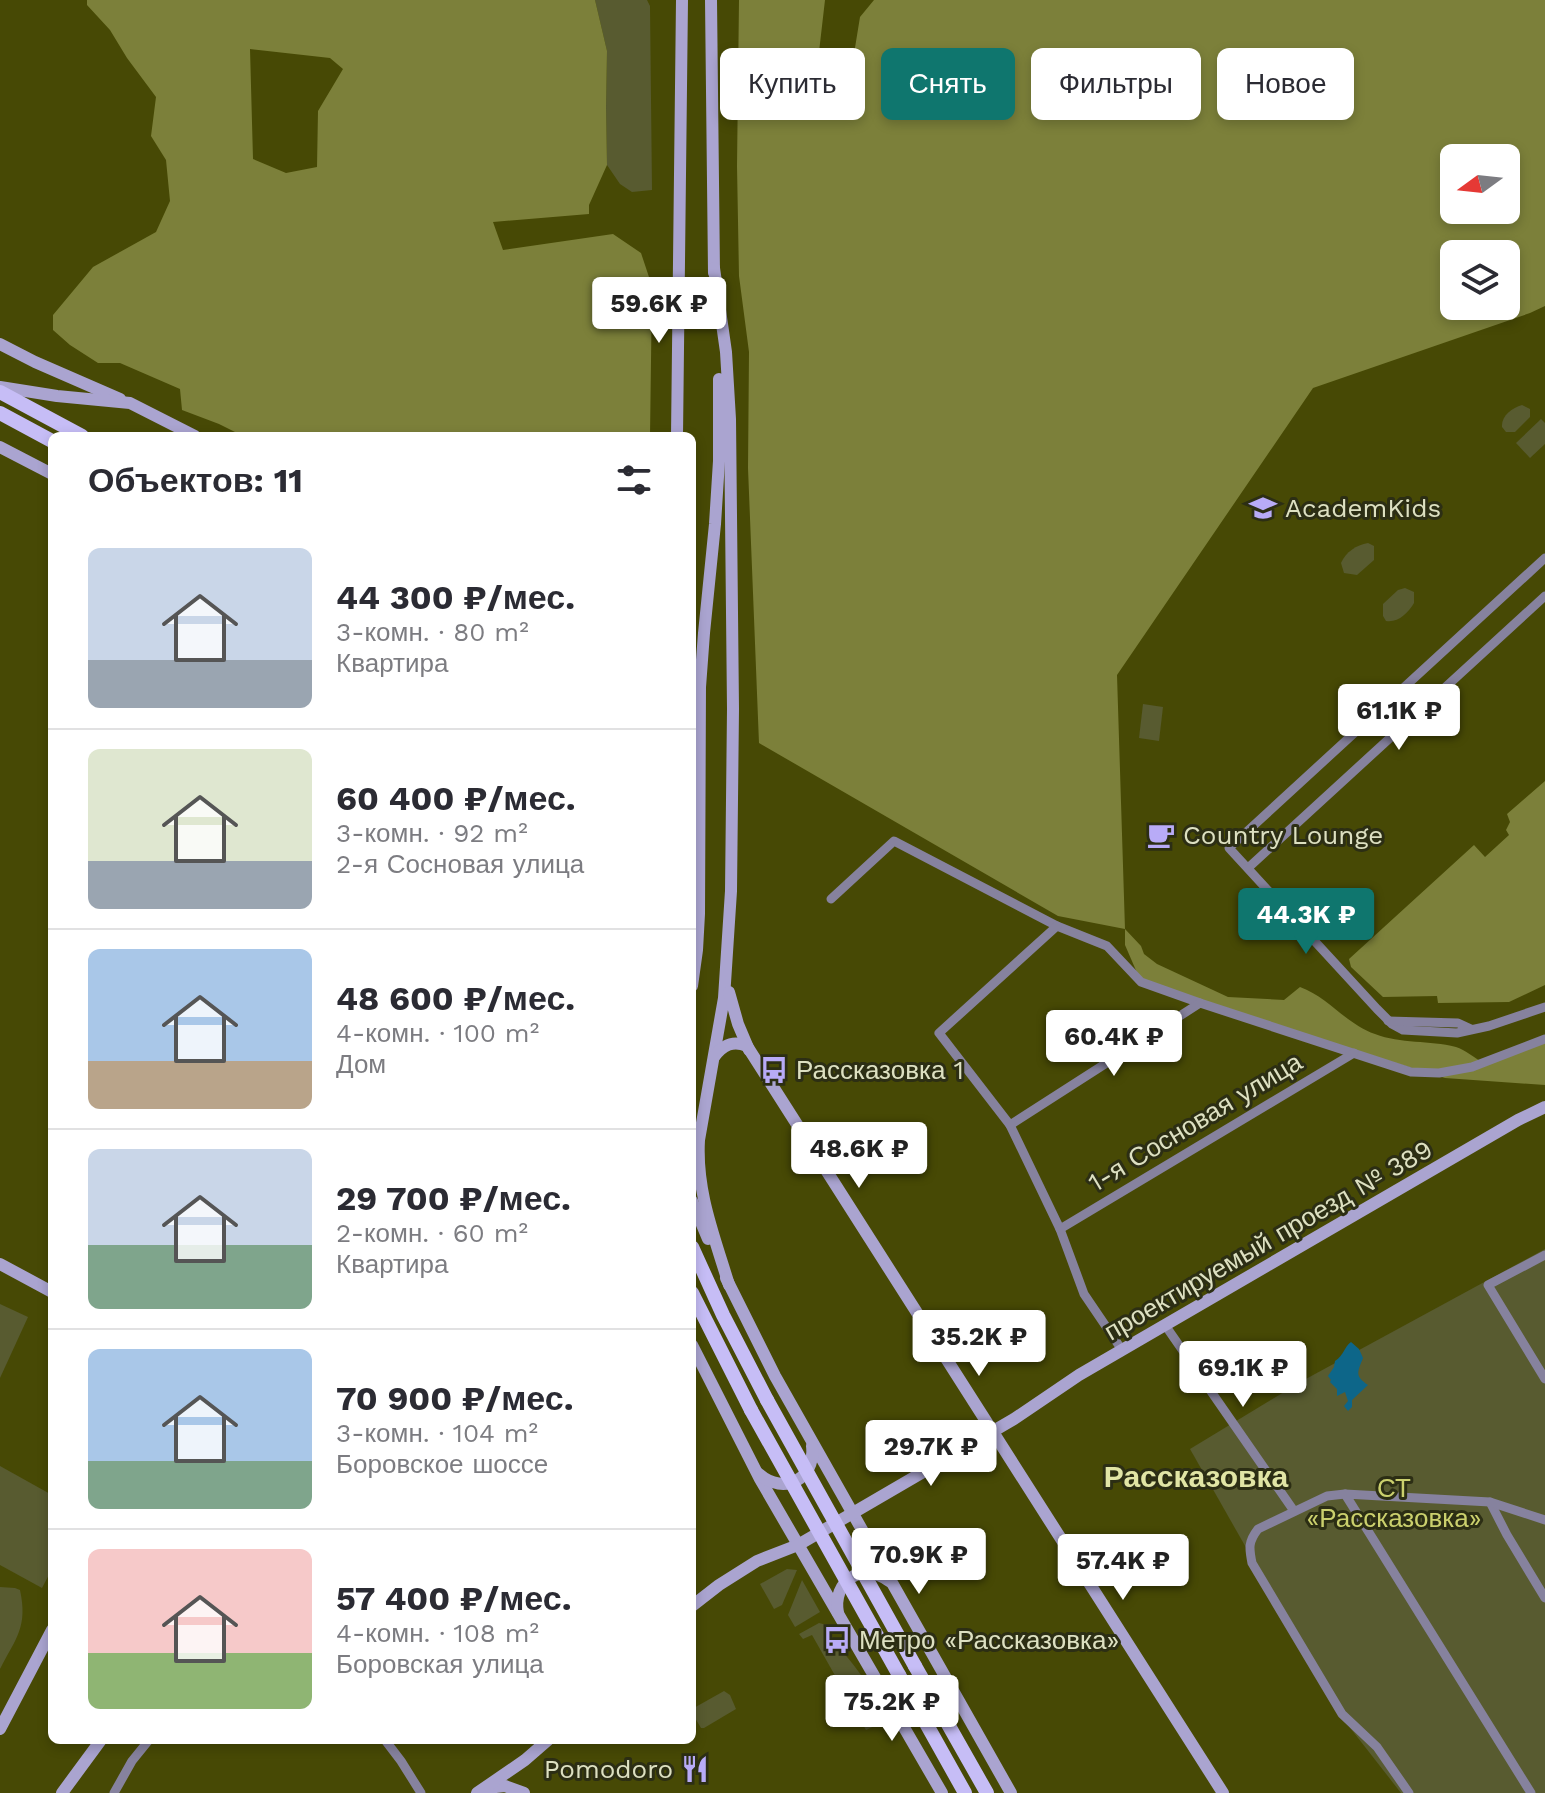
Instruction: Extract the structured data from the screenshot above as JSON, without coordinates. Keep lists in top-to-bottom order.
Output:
{
  "streets": {
    "main road": ["проектируемый проезд № 389"],
    "street": ["1-я Сосновая улица"]
  },
  "districts": ["Рассказовка"],
  "parks": ["СТ «Рассказовка»"],
  "places": {
    "school or university": ["AcademKids"],
    "cafe": ["Country Lounge"],
    "bus stop": ["Рассказовка 1", "Метро «Рассказовка»"],
    "restaurant": ["Pomodoro"]
  },
  "north": "left",
  "page": {
    "chip": [
      "Купить",
      "Снять",
      "Фильтры",
      "Новое"
    ],
    "price": [
      "59.6K ₽",
      "61.1K ₽",
      "44.3K ₽",
      "60.4K ₽",
      "48.6K ₽",
      "35.2K ₽",
      "69.1K ₽",
      "29.7K ₽",
      "70.9K ₽",
      "57.4K ₽",
      "75.2K ₽"
    ],
    "heading": "Объектов: 11",
    "list": [
      {
        "name": "44 300 ₽/мес.",
        "note": "3-комн. · 80 m² · Квартира"
      },
      {
        "name": "60 400 ₽/мес.",
        "note": "3-комн. · 92 m² · 2-я Сосновая улица"
      },
      {
        "name": "48 600 ₽/мес.",
        "note": "4-комн. · 100 m² · Дом"
      },
      {
        "name": "29 700 ₽/мес.",
        "note": "2-комн. · 60 m² · Квартира"
      },
      {
        "name": "70 900 ₽/мес.",
        "note": "3-комн. · 104 m² · Боровское шоссе"
      },
      {
        "name": "57 400 ₽/мес.",
        "note": "4-комн. · 108 m² · Боровская улица"
      }
    ]
  }
}
